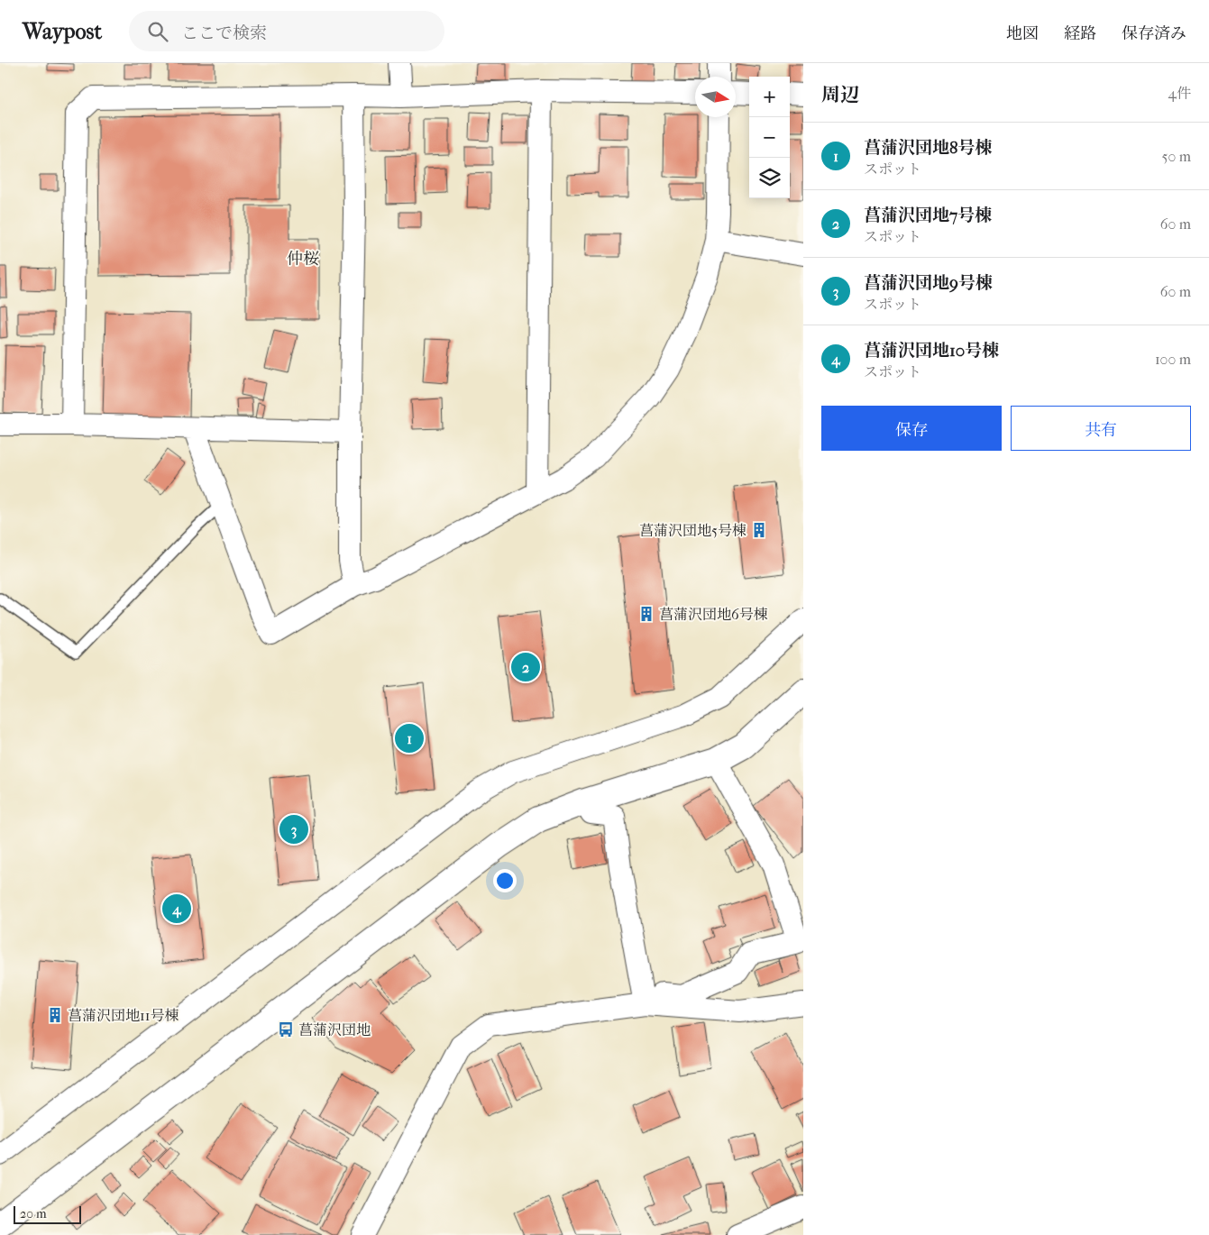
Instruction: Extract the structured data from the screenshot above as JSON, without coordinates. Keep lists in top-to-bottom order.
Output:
{
  "districts": ["仲桜"],
  "places": {
    "building": ["菖蒲沢団地5号棟", "菖蒲沢団地6号棟", "菖蒲沢団地11号棟"],
    "bus stop": ["菖蒲沢団地"]
  },
  "scale_bar": "20 m",
  "north": "right",
  "page": {
    "header": "Waypost",
    "search": "ここで検索",
    "nav": ["地図", "経路", "保存済み"],
    "heading": ["周辺", "4件"],
    "map_buttons": ["+", "−"],
    "list": [
      {
        "mark": "1",
        "name": "菖蒲沢団地8号棟",
        "note": "スポット",
        "value": "50 m"
      },
      {
        "mark": "2",
        "name": "菖蒲沢団地7号棟",
        "note": "スポット",
        "value": "60 m"
      },
      {
        "mark": "3",
        "name": "菖蒲沢団地9号棟",
        "note": "スポット",
        "value": "60 m"
      },
      {
        "mark": "4",
        "name": "菖蒲沢団地10号棟",
        "note": "スポット",
        "value": "100 m"
      }
    ],
    "buttons": ["保存", "共有"],
    "pins": [
      "2",
      "1",
      "3",
      "4"
    ],
    "scale": "20 m"
  }
}
